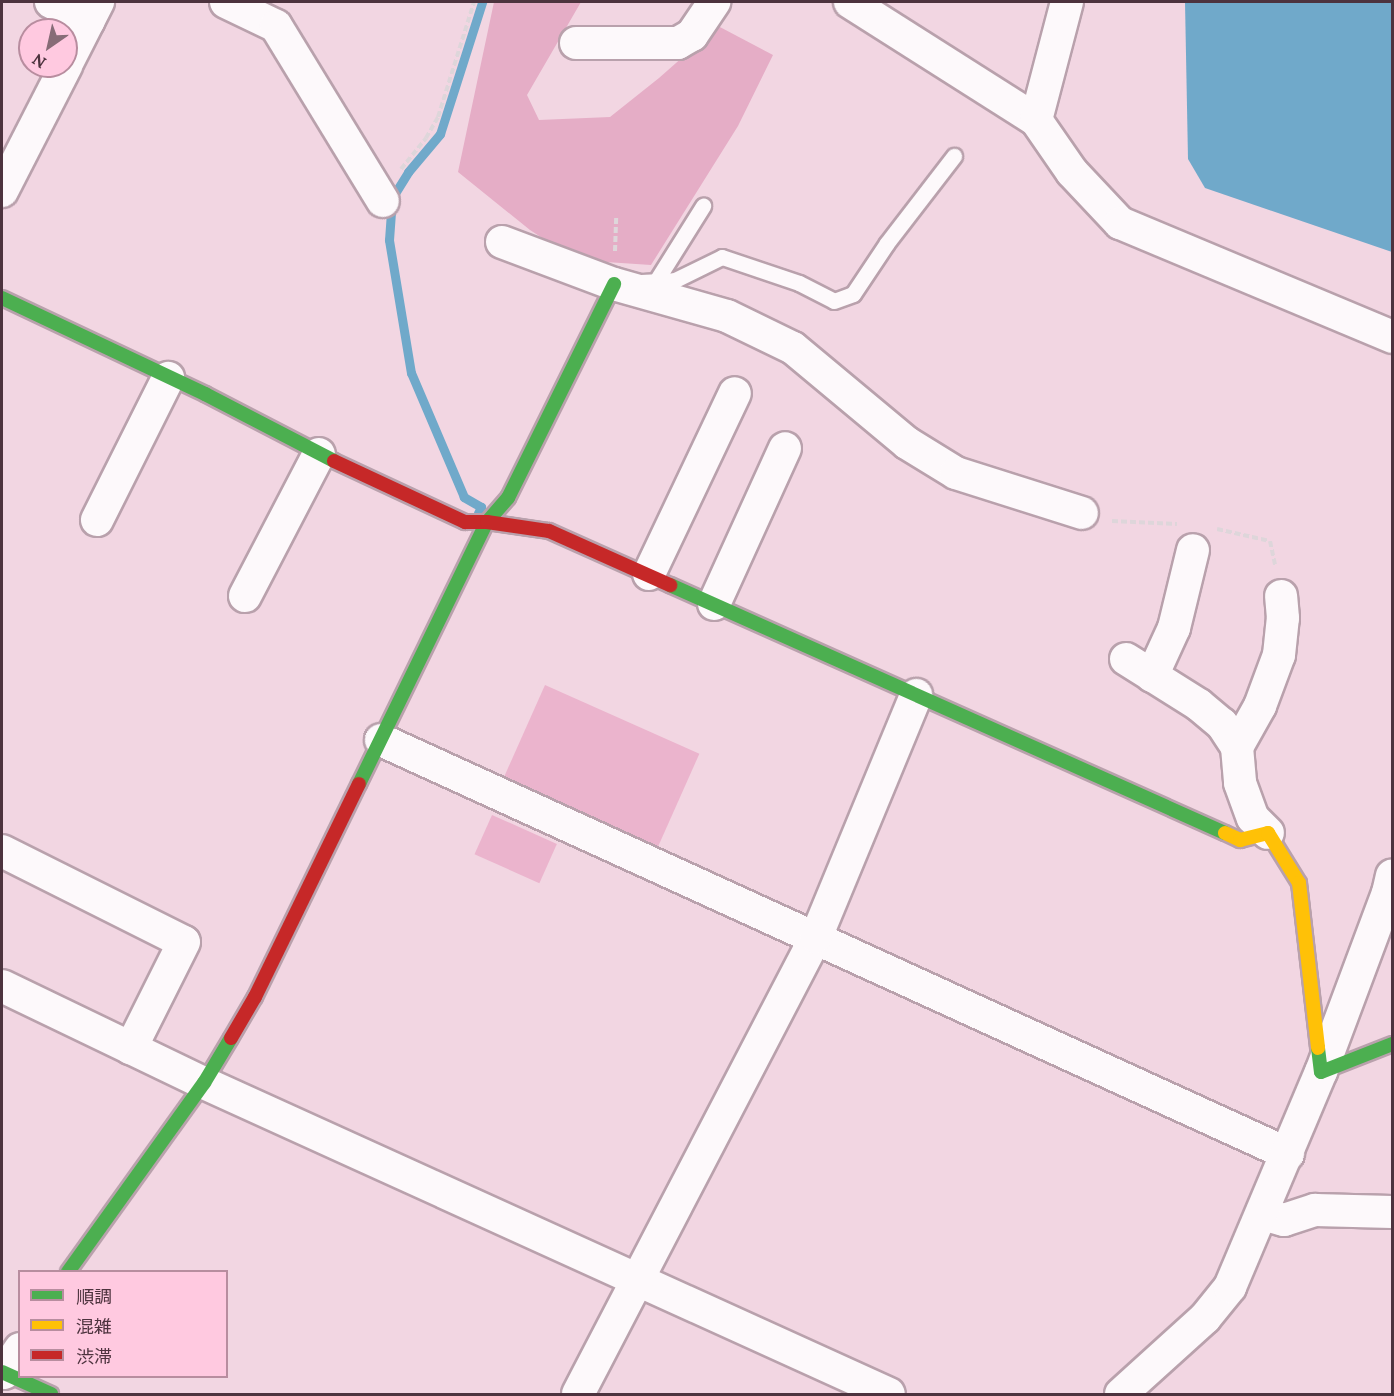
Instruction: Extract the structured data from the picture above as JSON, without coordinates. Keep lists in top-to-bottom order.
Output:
{
  "legend": ["順調", "混雑", "渋滞"],
  "north": "bottom left"
}
